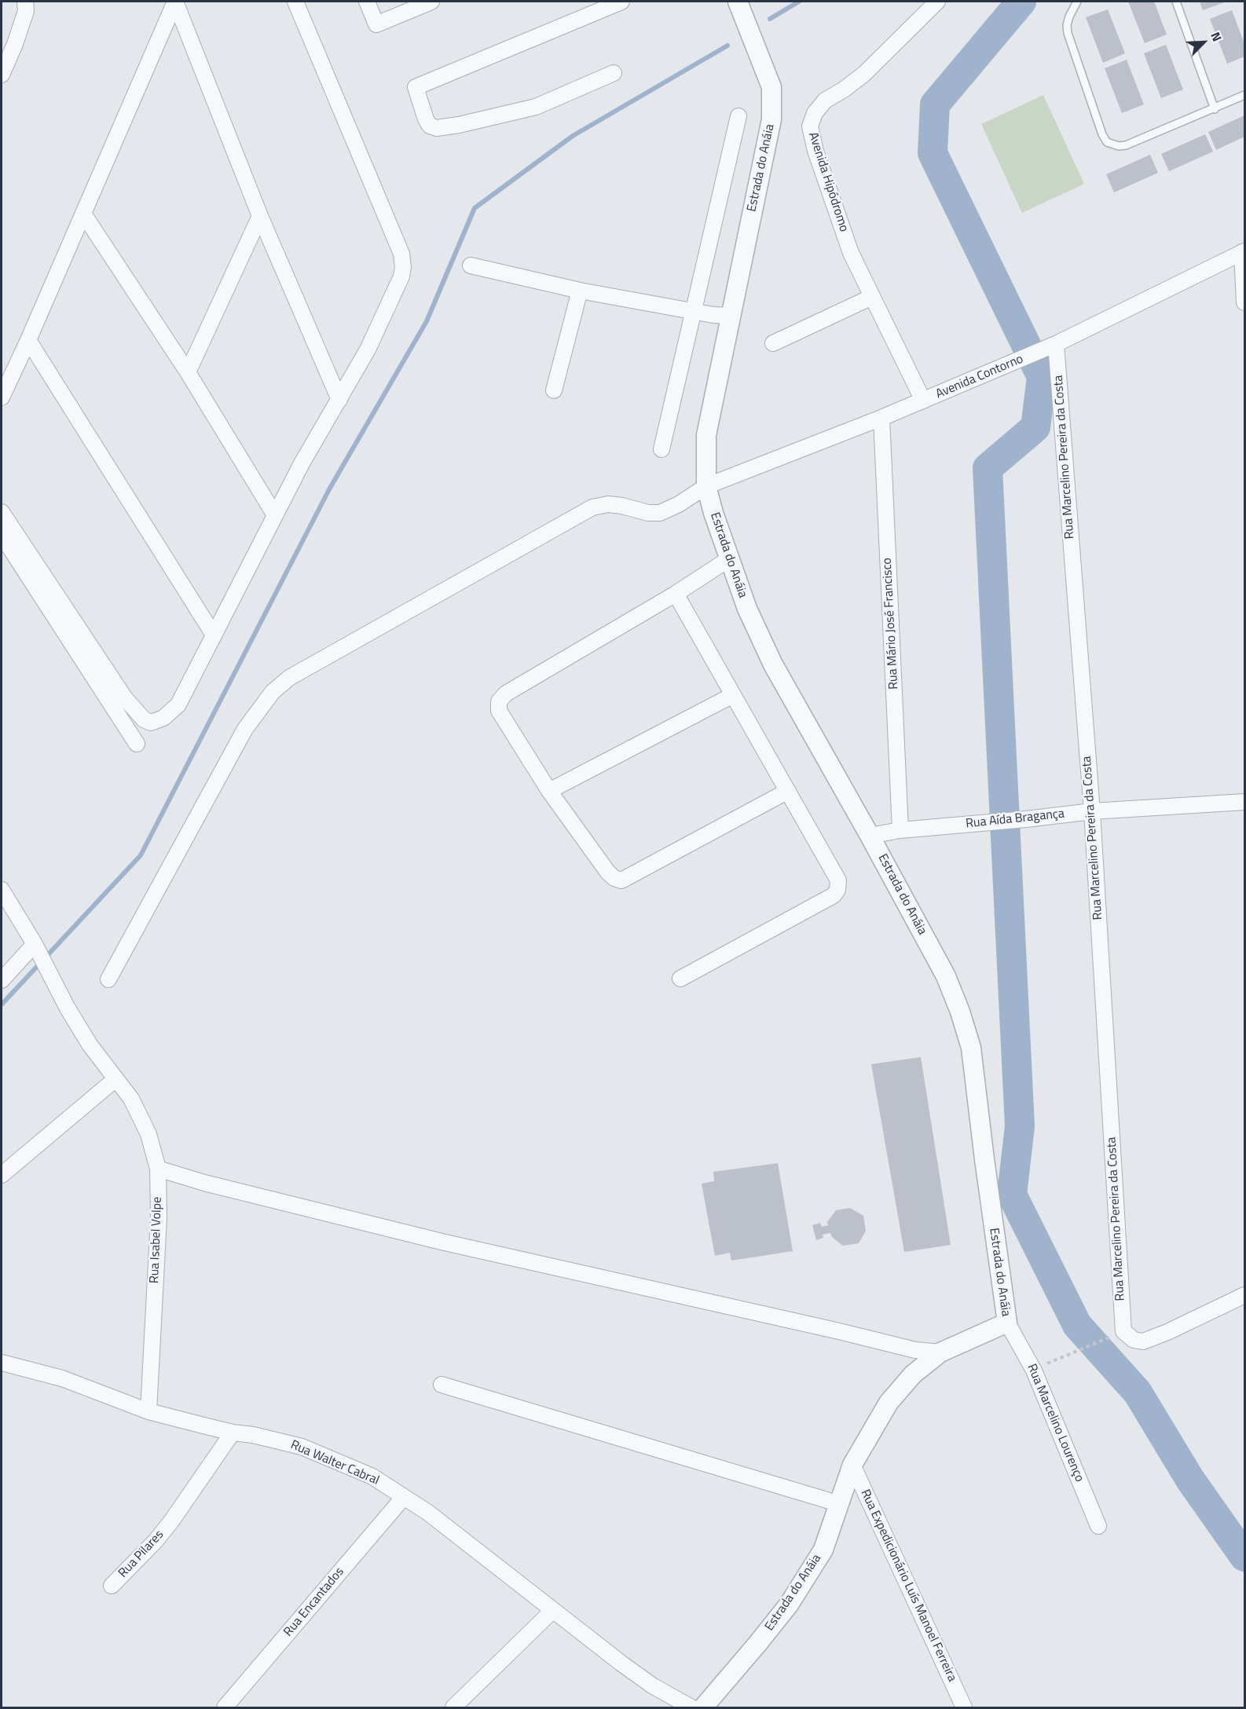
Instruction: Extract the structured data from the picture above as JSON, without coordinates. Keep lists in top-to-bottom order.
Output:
{
  "streets": {
    "street": [
      "Estrada do Anáia",
      "Avenida Hipódromo",
      "Avenida Contorno",
      "Rua Marcelino Pereira da Costa",
      "Rua Mário José Francisco",
      "Rua Aída Bragança",
      "Rua Isabel Volpe",
      "Rua Marcelino Lourenço",
      "Rua Walter Cabral",
      "Rua Pilares",
      "Rua Expedicionário Luís Manoel Ferreira",
      "Rua Encantados"
    ]
  },
  "crossings": [
    ["Estrada do Anáia", "Avenida Contorno"],
    ["Estrada do Anáia", "Rua Aída Bragança"],
    ["Estrada do Anáia", "Rua Marcelino Lourenço"],
    ["Estrada do Anáia", "Rua Expedicionário Luís Manoel Ferreira"],
    ["Avenida Hipódromo", "Avenida Contorno"],
    ["Avenida Contorno", "Rua Marcelino Pereira da Costa"],
    ["Avenida Contorno", "Rua Mário José Francisco"],
    ["Rua Marcelino Pereira da Costa", "Rua Aída Bragança"],
    ["Rua Mário José Francisco", "Rua Aída Bragança"],
    ["Rua Isabel Volpe", "Rua Walter Cabral"],
    ["Rua Walter Cabral", "Rua Pilares"],
    ["Rua Walter Cabral", "Rua Encantados"]
  ],
  "north": "top right"
}
